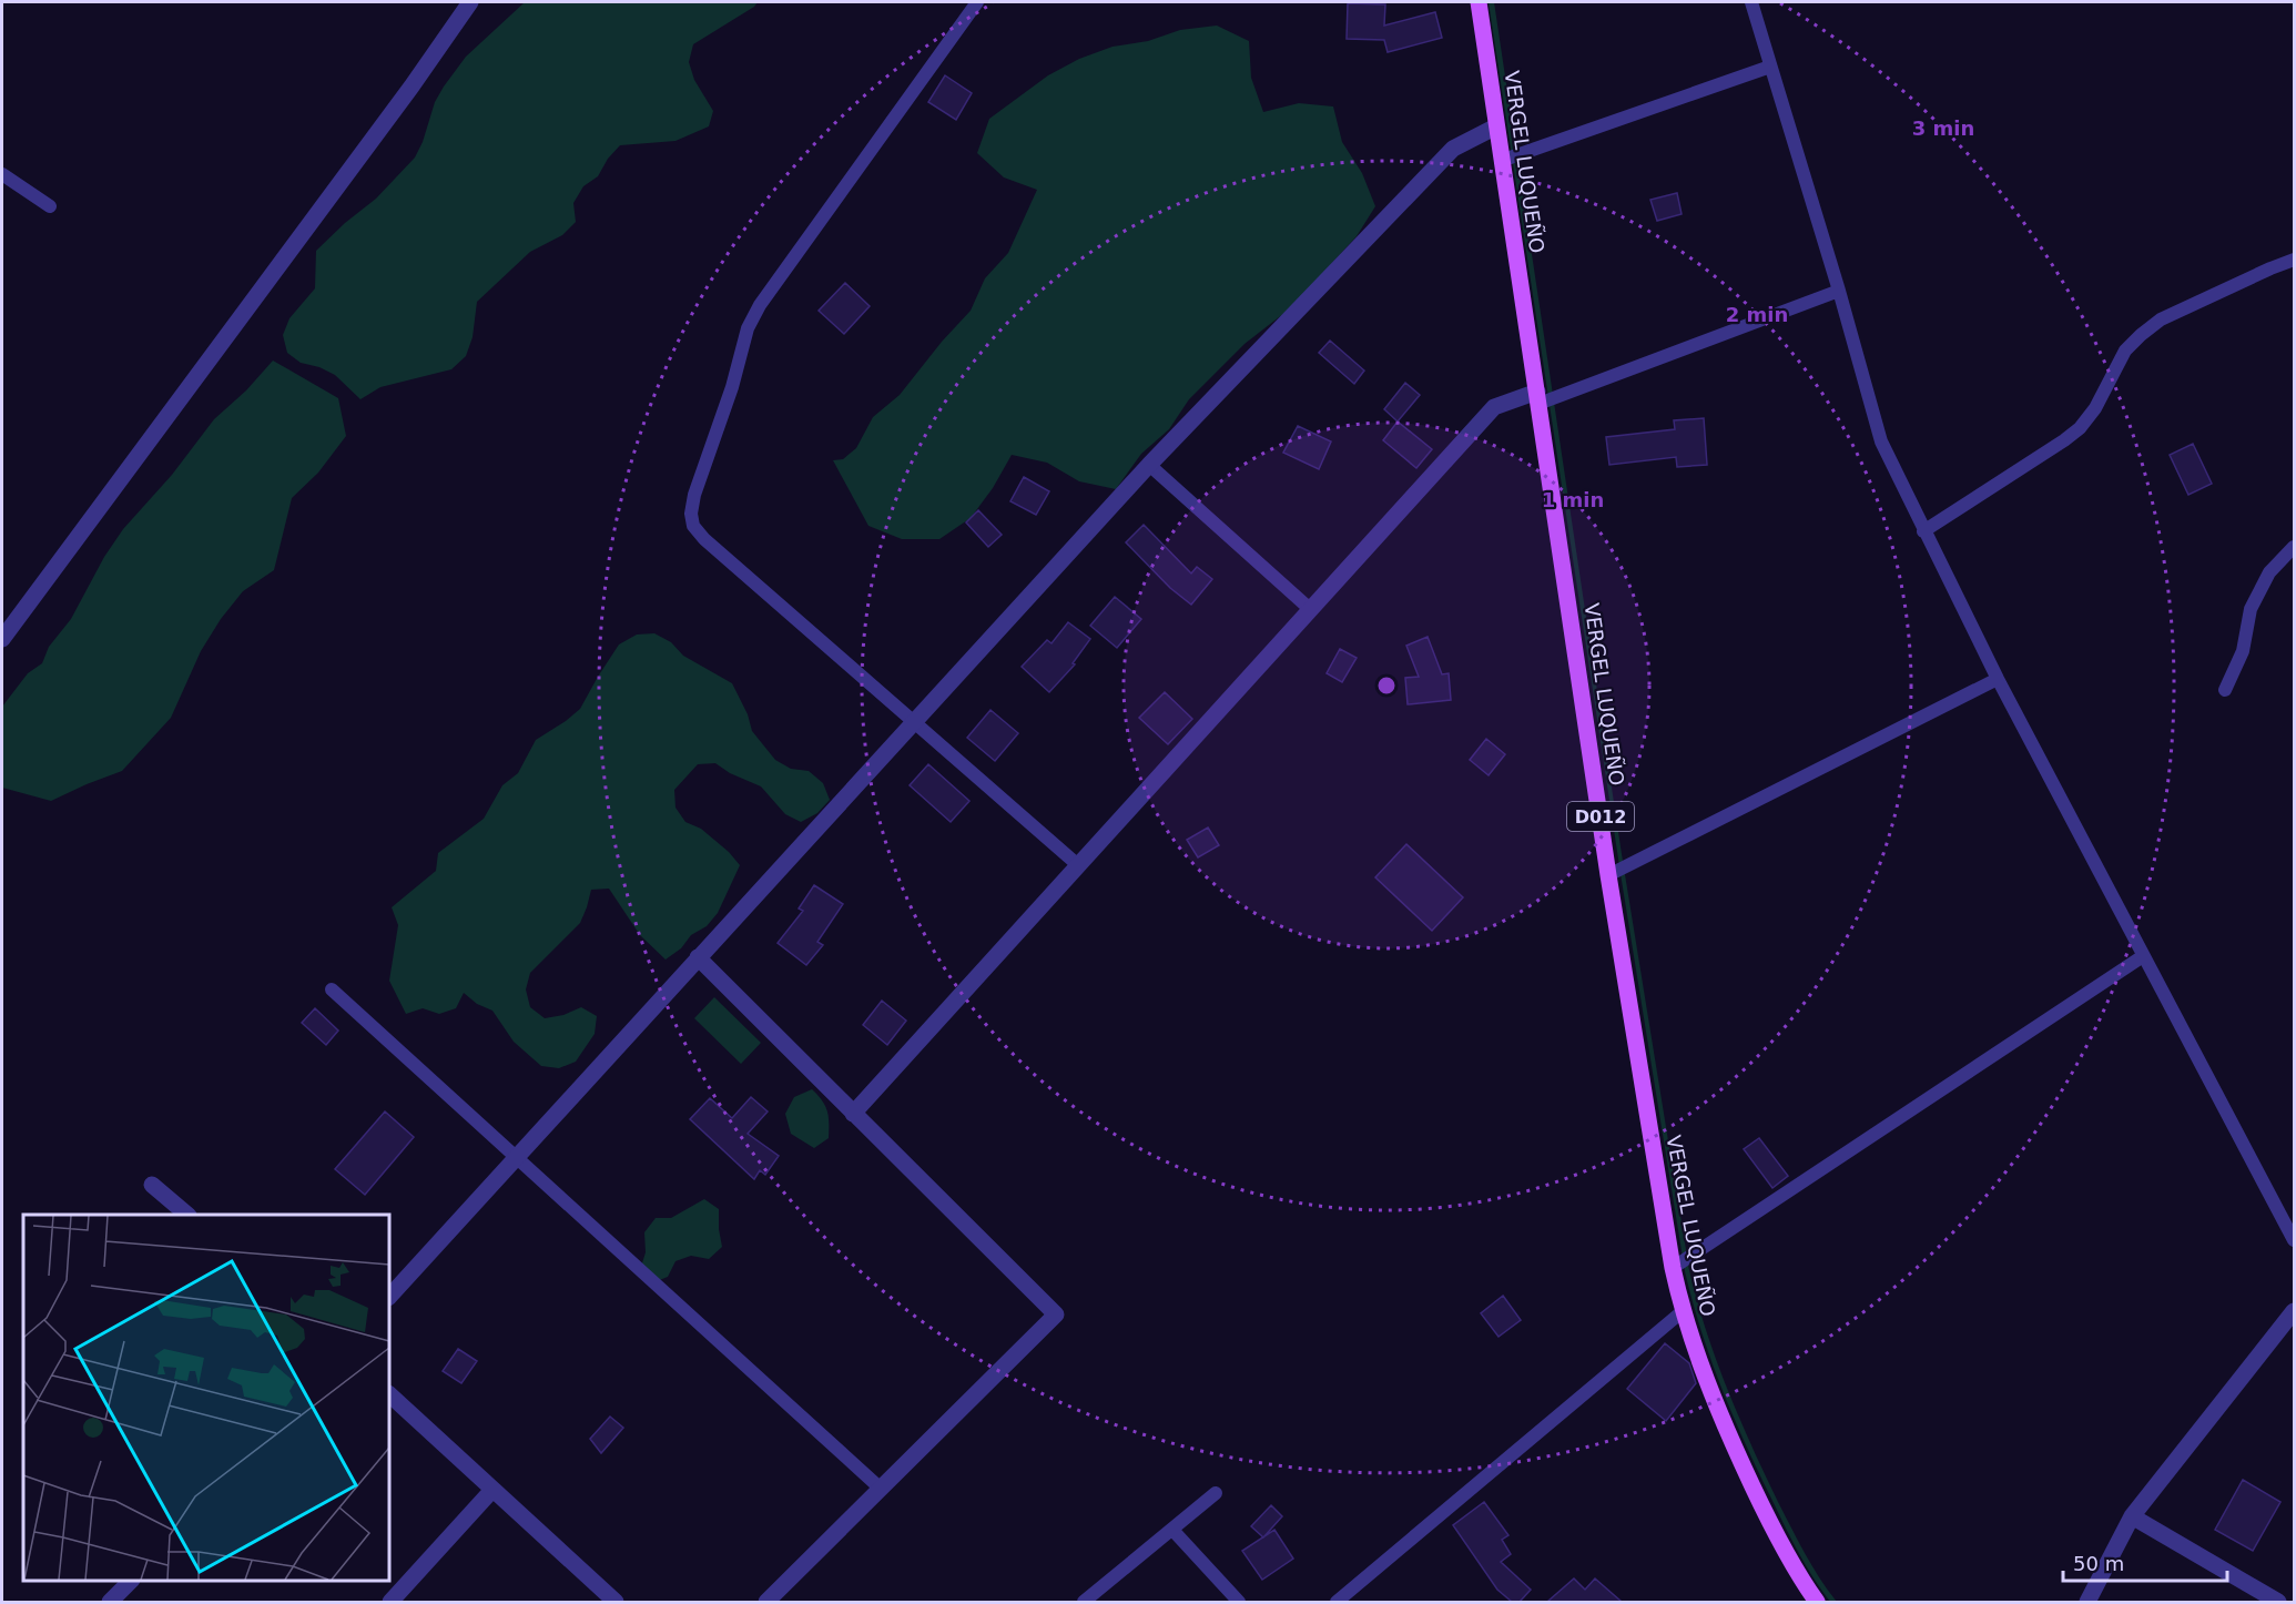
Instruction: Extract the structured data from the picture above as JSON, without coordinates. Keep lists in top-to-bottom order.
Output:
{
  "streets": {
    "main road": ["VERGEL LUQUEÑO", "D012"]
  },
  "scale_bar": "50 m",
  "rings": ["3 min", "2 min", "1 min"]
}
